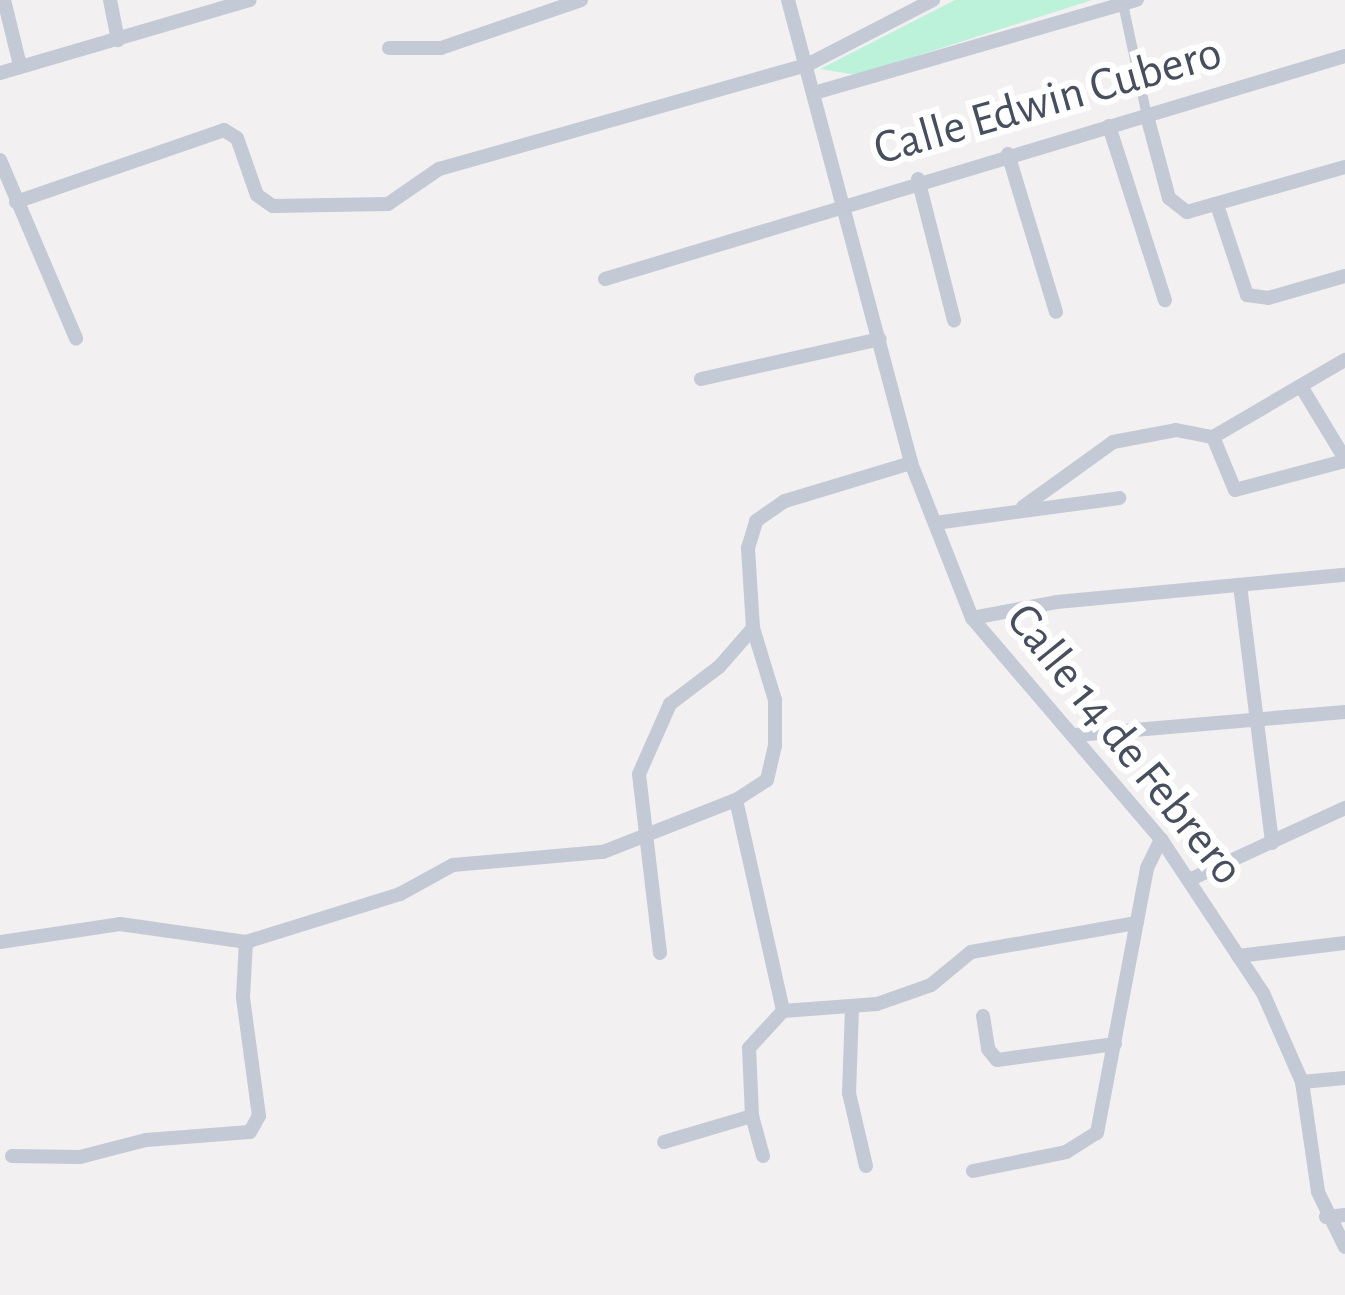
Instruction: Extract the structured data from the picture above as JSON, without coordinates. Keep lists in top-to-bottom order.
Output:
{
  "streets": {
    "street": ["Calle Edwin Cubero", "Calle 14 de Febrero"]
  },
  "crossings": [
    ["Calle Edwin Cubero", "Calle 14 de Febrero"]
  ]
}
